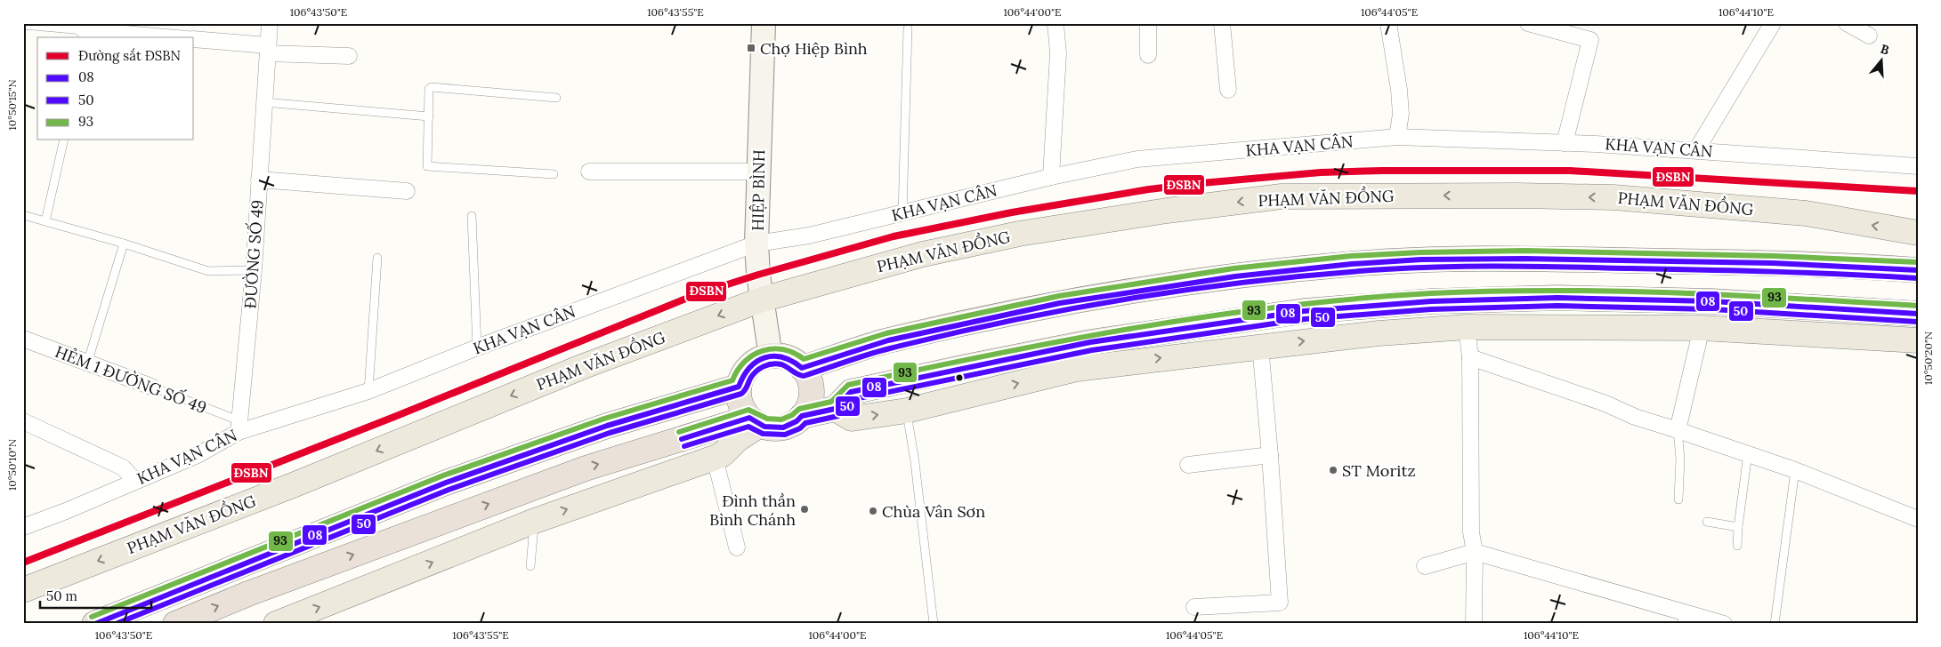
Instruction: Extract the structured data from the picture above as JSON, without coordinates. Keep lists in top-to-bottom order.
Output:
{
  "streets": {
    "main road": ["HIỆP BÌNH", "PHẠM VĂN ĐỒNG"],
    "street": ["KHA VẠN CÂN", "ĐƯỜNG SỐ 49", "HẺM 1 ĐƯỜNG SỐ 49"]
  },
  "crossings": [
    ["KHA VẠN CÂN", "HIỆP BÌNH"],
    ["KHA VẠN CÂN", "ĐƯỜNG SỐ 49"],
    ["KHA VẠN CÂN", "HẺM 1 ĐƯỜNG SỐ 49"],
    ["HIỆP BÌNH", "PHẠM VĂN ĐỒNG"],
    ["ĐƯỜNG SỐ 49", "HẺM 1 ĐƯỜNG SỐ 49"]
  ],
  "places": {
    "transit": ["Chợ Hiệp Bình"],
    "other": ["ST Moritz", "Đình thần Bình Chánh", "Chùa Vân Sơn"]
  },
  "lines": [
    "rail line ĐSBN",
    "transit line 93",
    "transit line 08",
    "transit line 50"
  ],
  "legend": [
    "Đường sắt ĐSBN",
    "08",
    "50",
    "93"
  ],
  "scale_bar": "50 m",
  "north": "top",
  "coordinates": [
    "106°43'50\"E",
    "106°43'55\"E",
    "106°44'00\"E",
    "106°44'05\"E",
    "106°44'10\"E",
    "10°50'15\"N",
    "10°50'20\"N",
    "10°50'10\"N"
  ]
}
